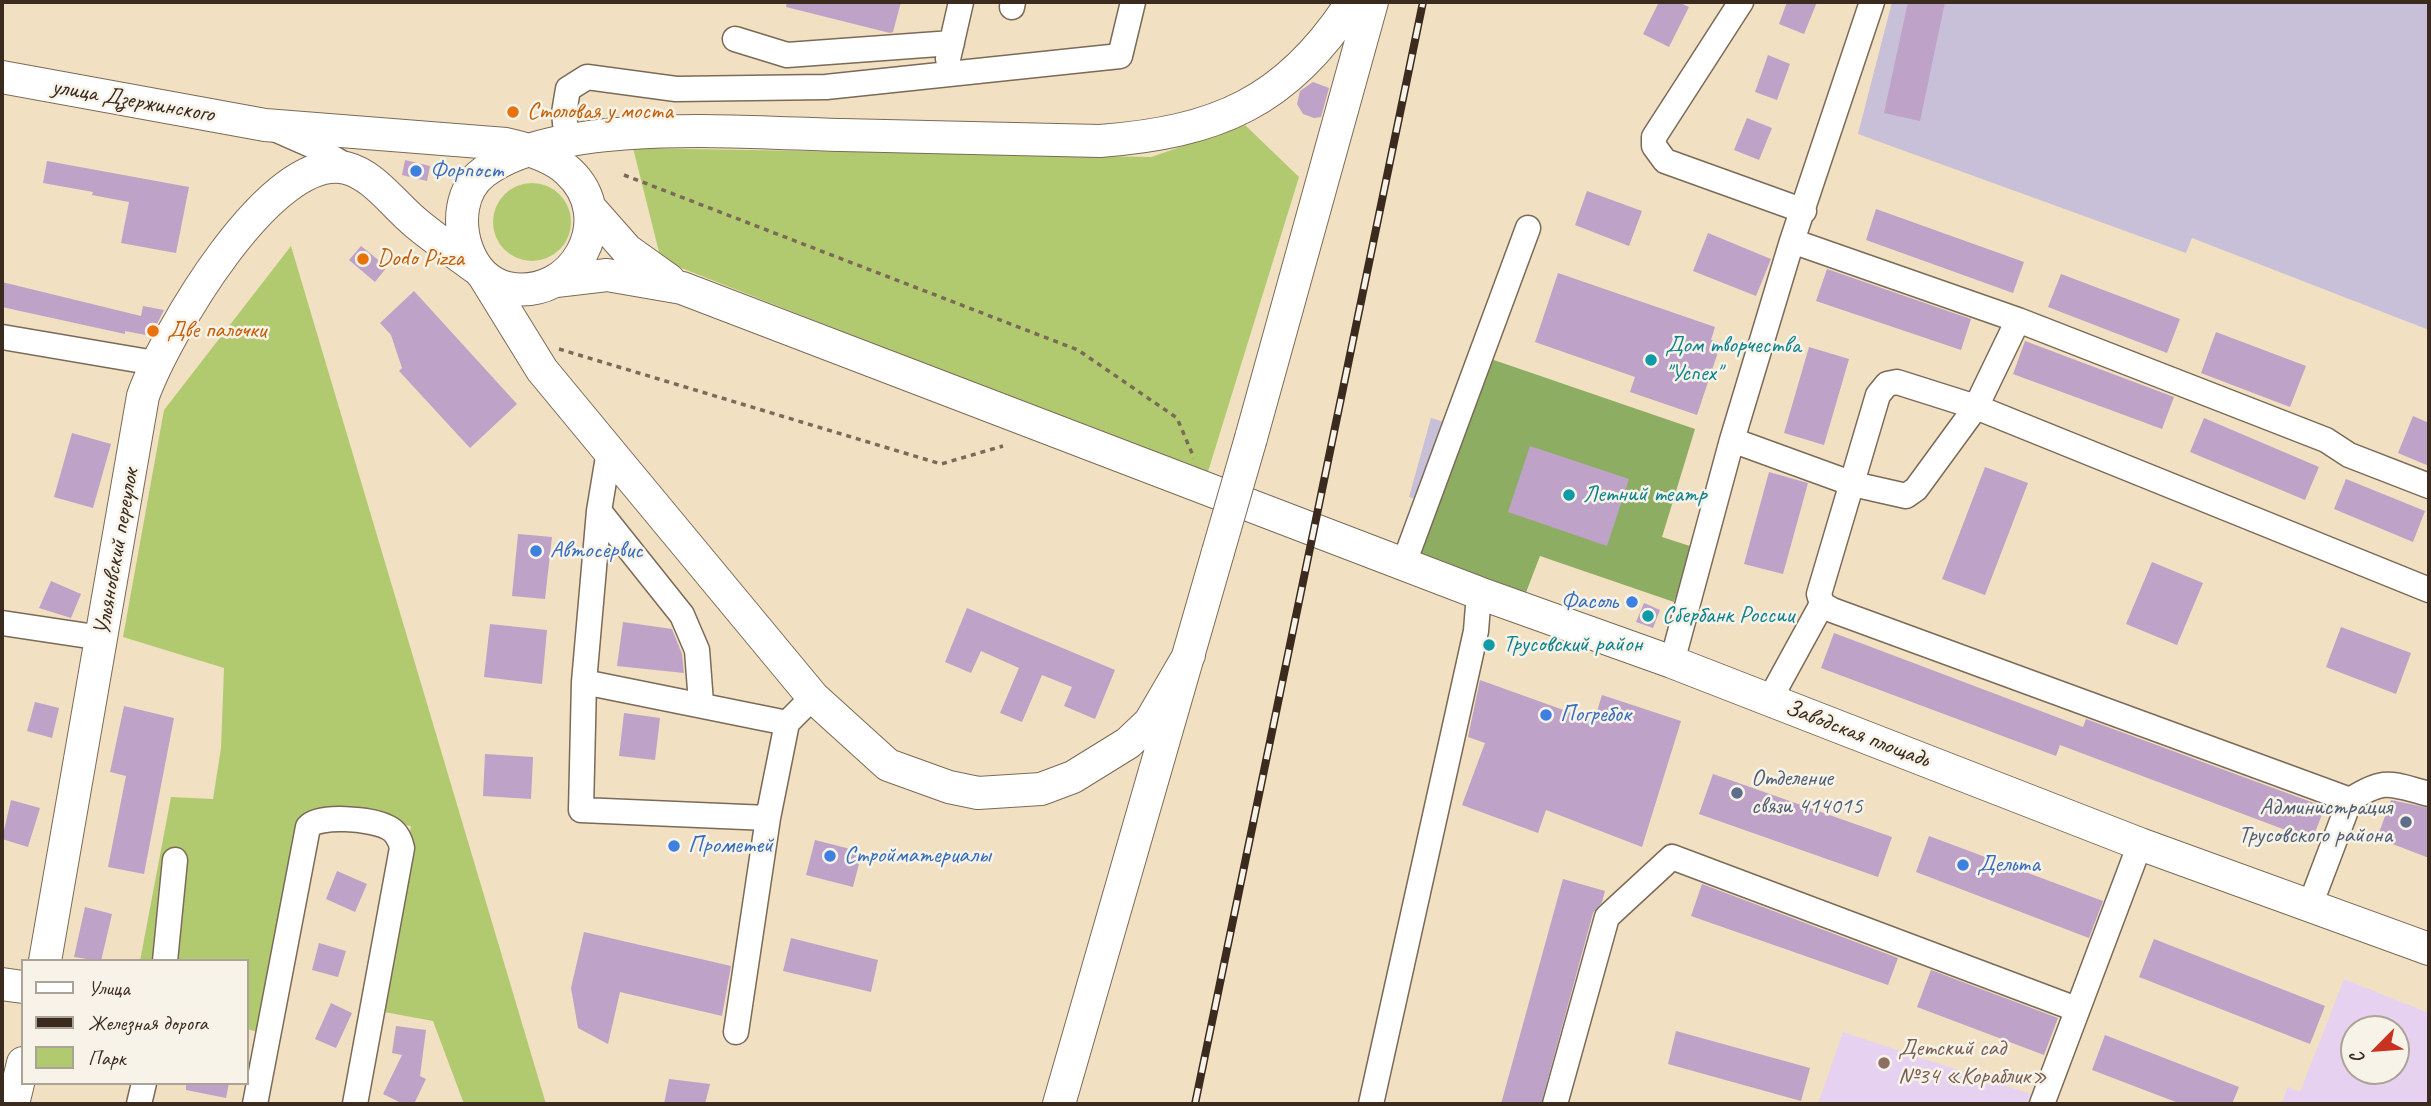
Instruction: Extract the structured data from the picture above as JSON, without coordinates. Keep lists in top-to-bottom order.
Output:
{
  "streets": {
    "main road": ["улица Дзержинского", "Ульяновский переулок", "Заводская площадь"]
  },
  "places": [
    "Столовая у моста",
    "Форпост",
    "Dodo Pizza",
    "Две палочки",
    "Дом творчества \"Успех\"",
    "Летний театр",
    "Автосервис",
    "Фасоль",
    "Сбербанк России",
    "Трусовский район",
    "Погребок",
    "Отделение связи 414015",
    "Администрация Трусовского района",
    "Прометей",
    "Стройматериалы",
    "Дельта",
    "Детский сад №34 «Кораблик»"
  ],
  "legend": ["Улица", "Железная дорога", "Парк"],
  "north": "bottom left"
}
